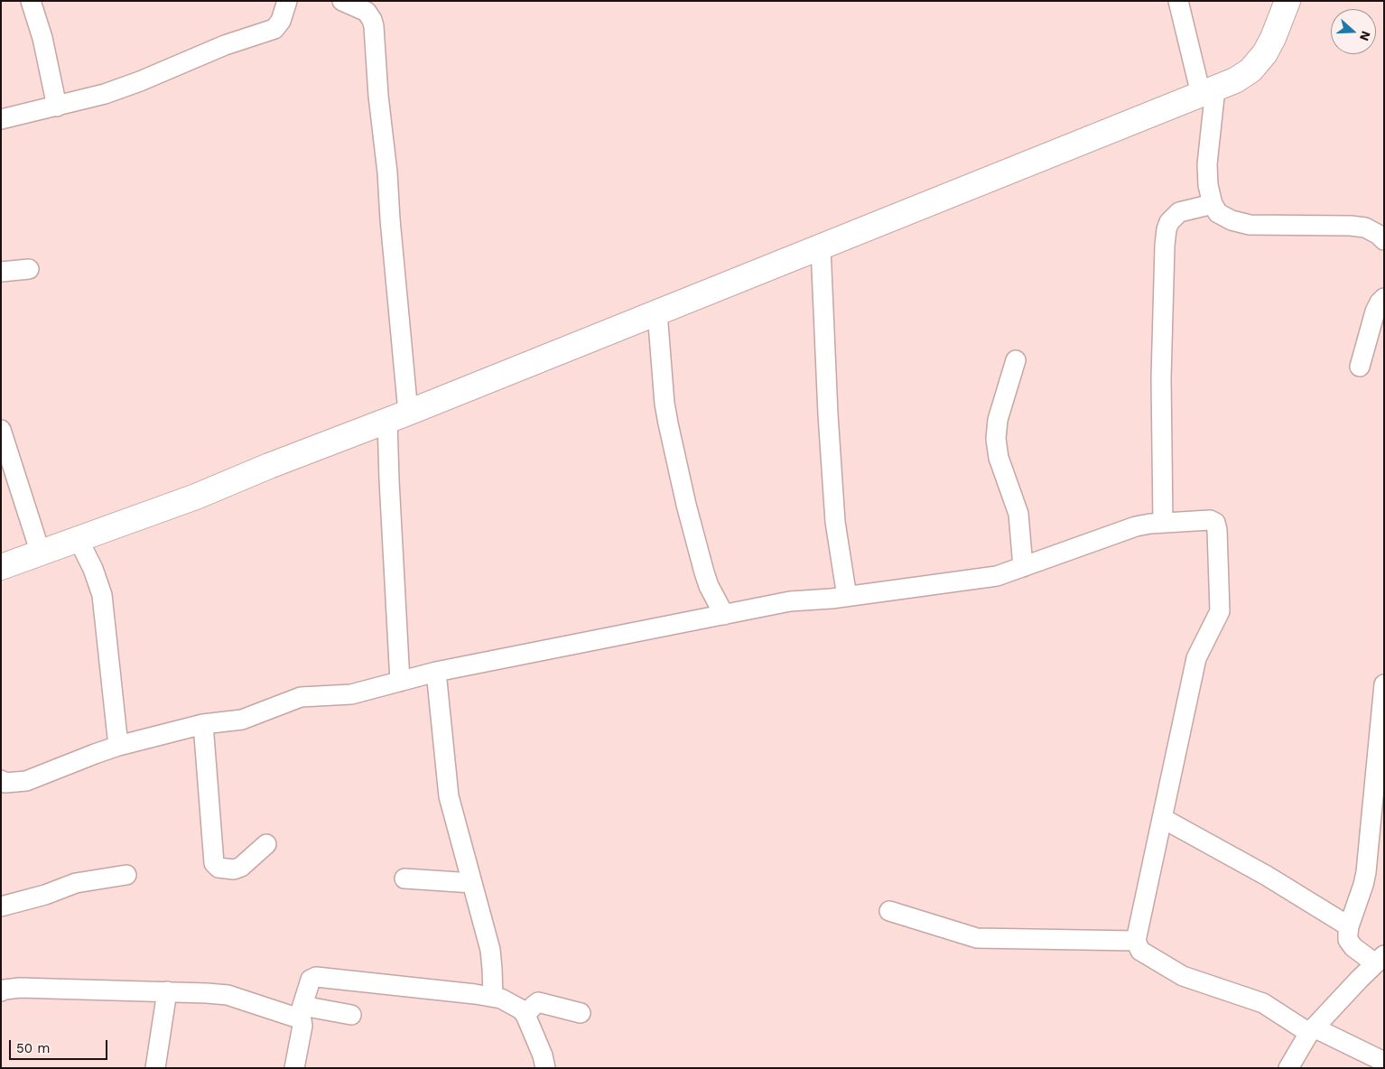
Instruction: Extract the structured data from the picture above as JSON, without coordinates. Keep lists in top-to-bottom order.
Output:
{
  "scale_bar": "50 m",
  "north": "right"
}
